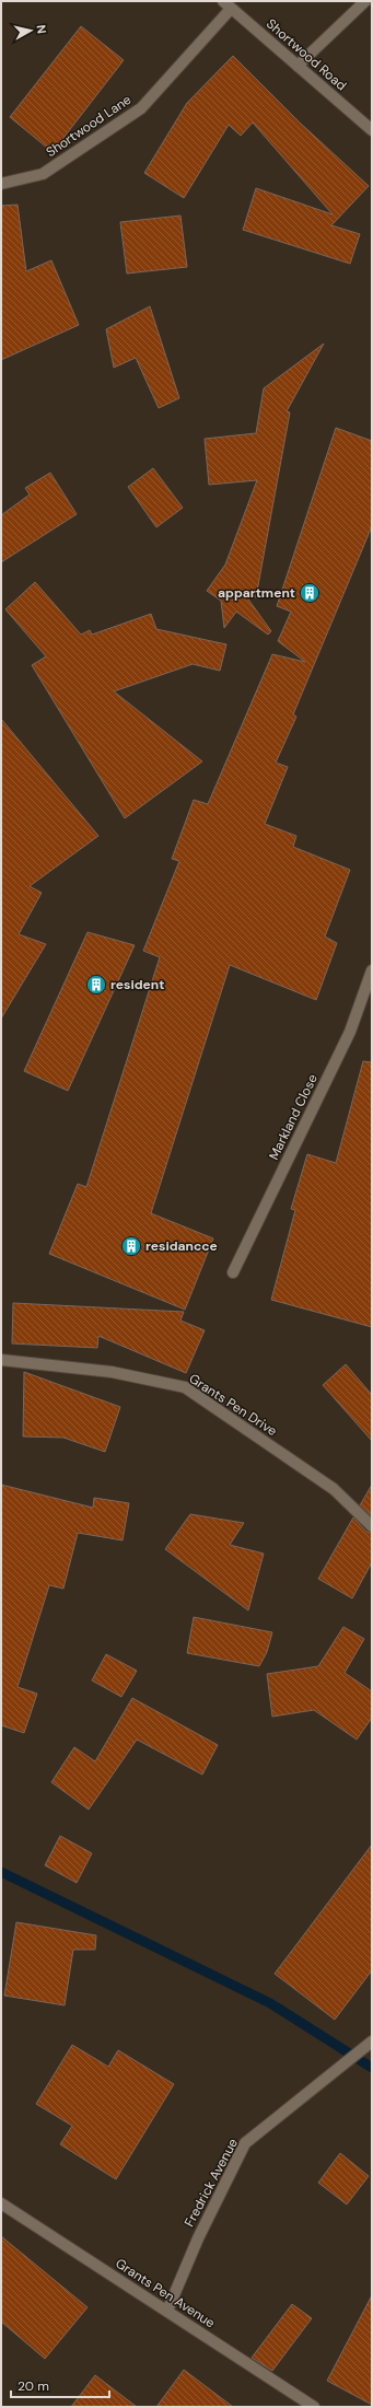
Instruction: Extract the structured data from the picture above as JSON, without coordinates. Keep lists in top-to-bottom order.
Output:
{
  "streets": {
    "street": [
      "Shortwood Road",
      "Shortwood Lane",
      "Markland Close",
      "Grants Pen Drive",
      "Fredrick Avenue",
      "Grants Pen Avenue"
    ]
  },
  "crossings": [
    ["Shortwood Road", "Shortwood Lane"],
    ["Fredrick Avenue", "Grants Pen Avenue"]
  ],
  "places": {
    "building": ["appartment", "resident", "residancce"]
  },
  "scale_bar": "20 m",
  "north": "right"
}
